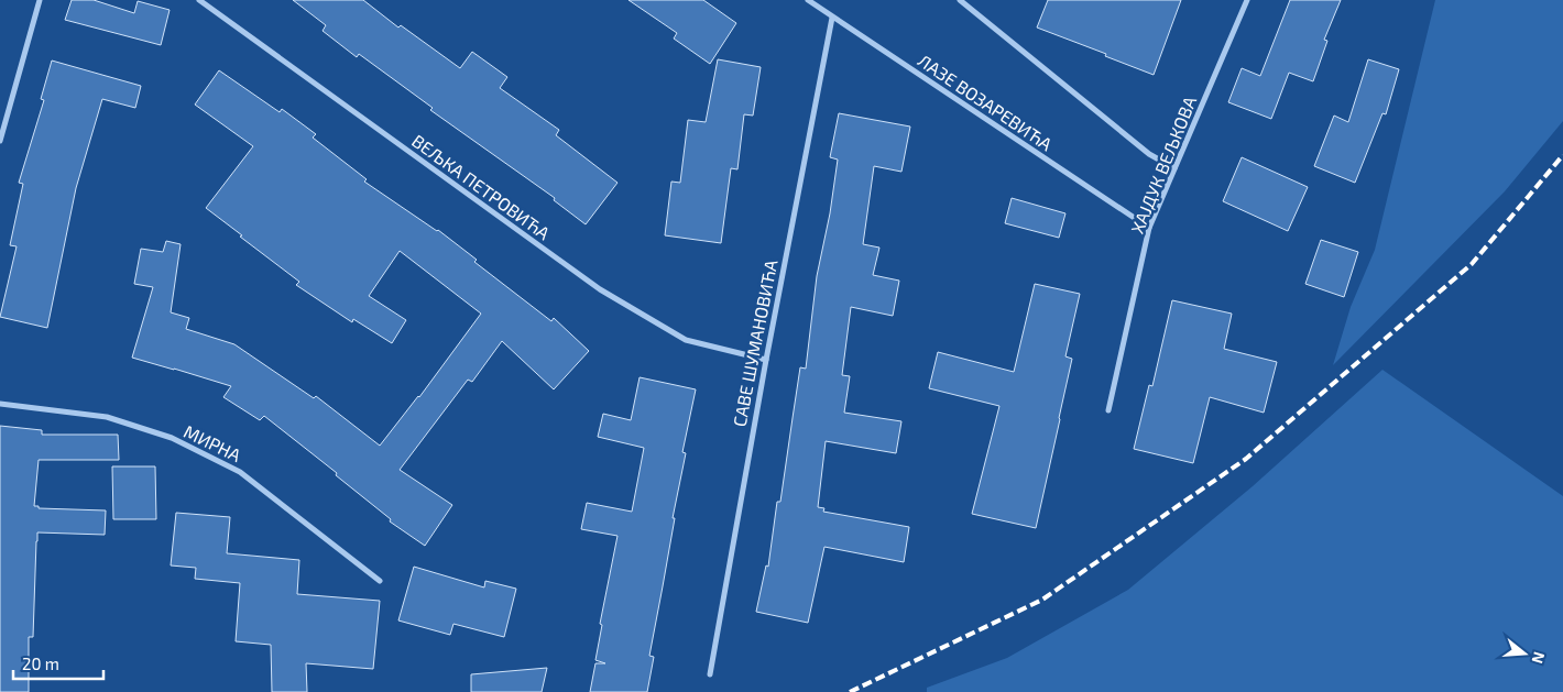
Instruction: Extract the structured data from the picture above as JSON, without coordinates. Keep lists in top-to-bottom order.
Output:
{
  "streets": {
    "street": [
      "ЛАЗЕ ВОЗАРЕВИЋА",
      "ХАЈДУК ВЕЉКОВА",
      "ВЕЉКА ПЕТРОВИЋА",
      "САВЕ ШУМАНОВИЋА",
      "МИРНА"
    ]
  },
  "crossings": [
    ["ЛАЗЕ ВОЗАРЕВИЋА", "ХАЈДУК ВЕЉКОВА"],
    ["ЛАЗЕ ВОЗАРЕВИЋА", "САВЕ ШУМАНОВИЋА"],
    ["ВЕЉКА ПЕТРОВИЋА", "САВЕ ШУМАНОВИЋА"]
  ],
  "scale_bar": "20 m",
  "north": "right"
}
